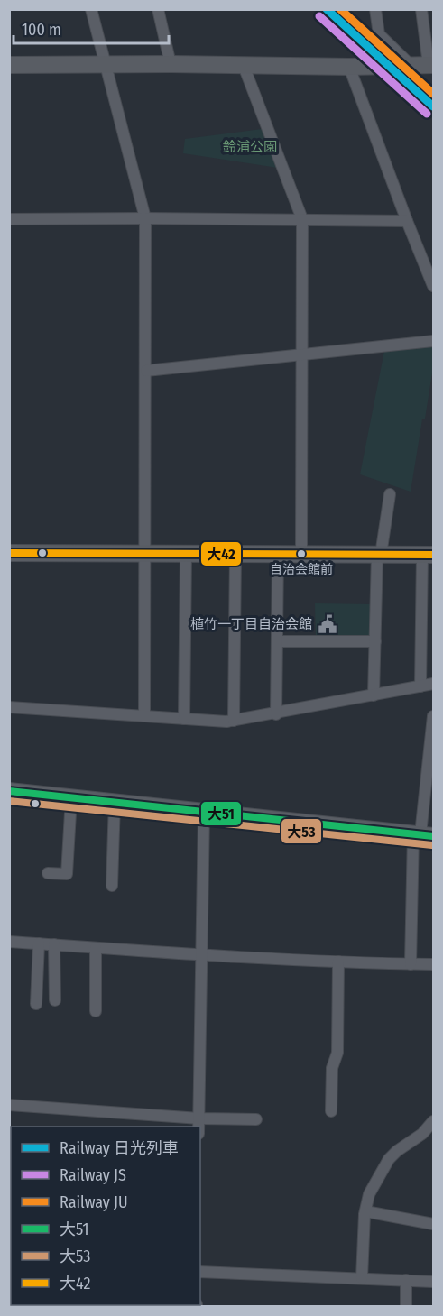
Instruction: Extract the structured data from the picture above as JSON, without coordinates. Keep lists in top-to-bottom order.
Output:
{
  "parks": ["鈴浦公園"],
  "places": {
    "other": ["自治会館前"],
    "public building": ["植竹一丁目自治会館"]
  },
  "lines": [
    "rail line 日光列車",
    "rail line JU",
    "rail line JS",
    "transit line 大42",
    "transit line 大51",
    "transit line 大53"
  ],
  "legend": [
    "Railway 日光列車",
    "Railway JS",
    "Railway JU",
    "大51",
    "大53",
    "大42"
  ],
  "scale_bar": "100 m"
}
